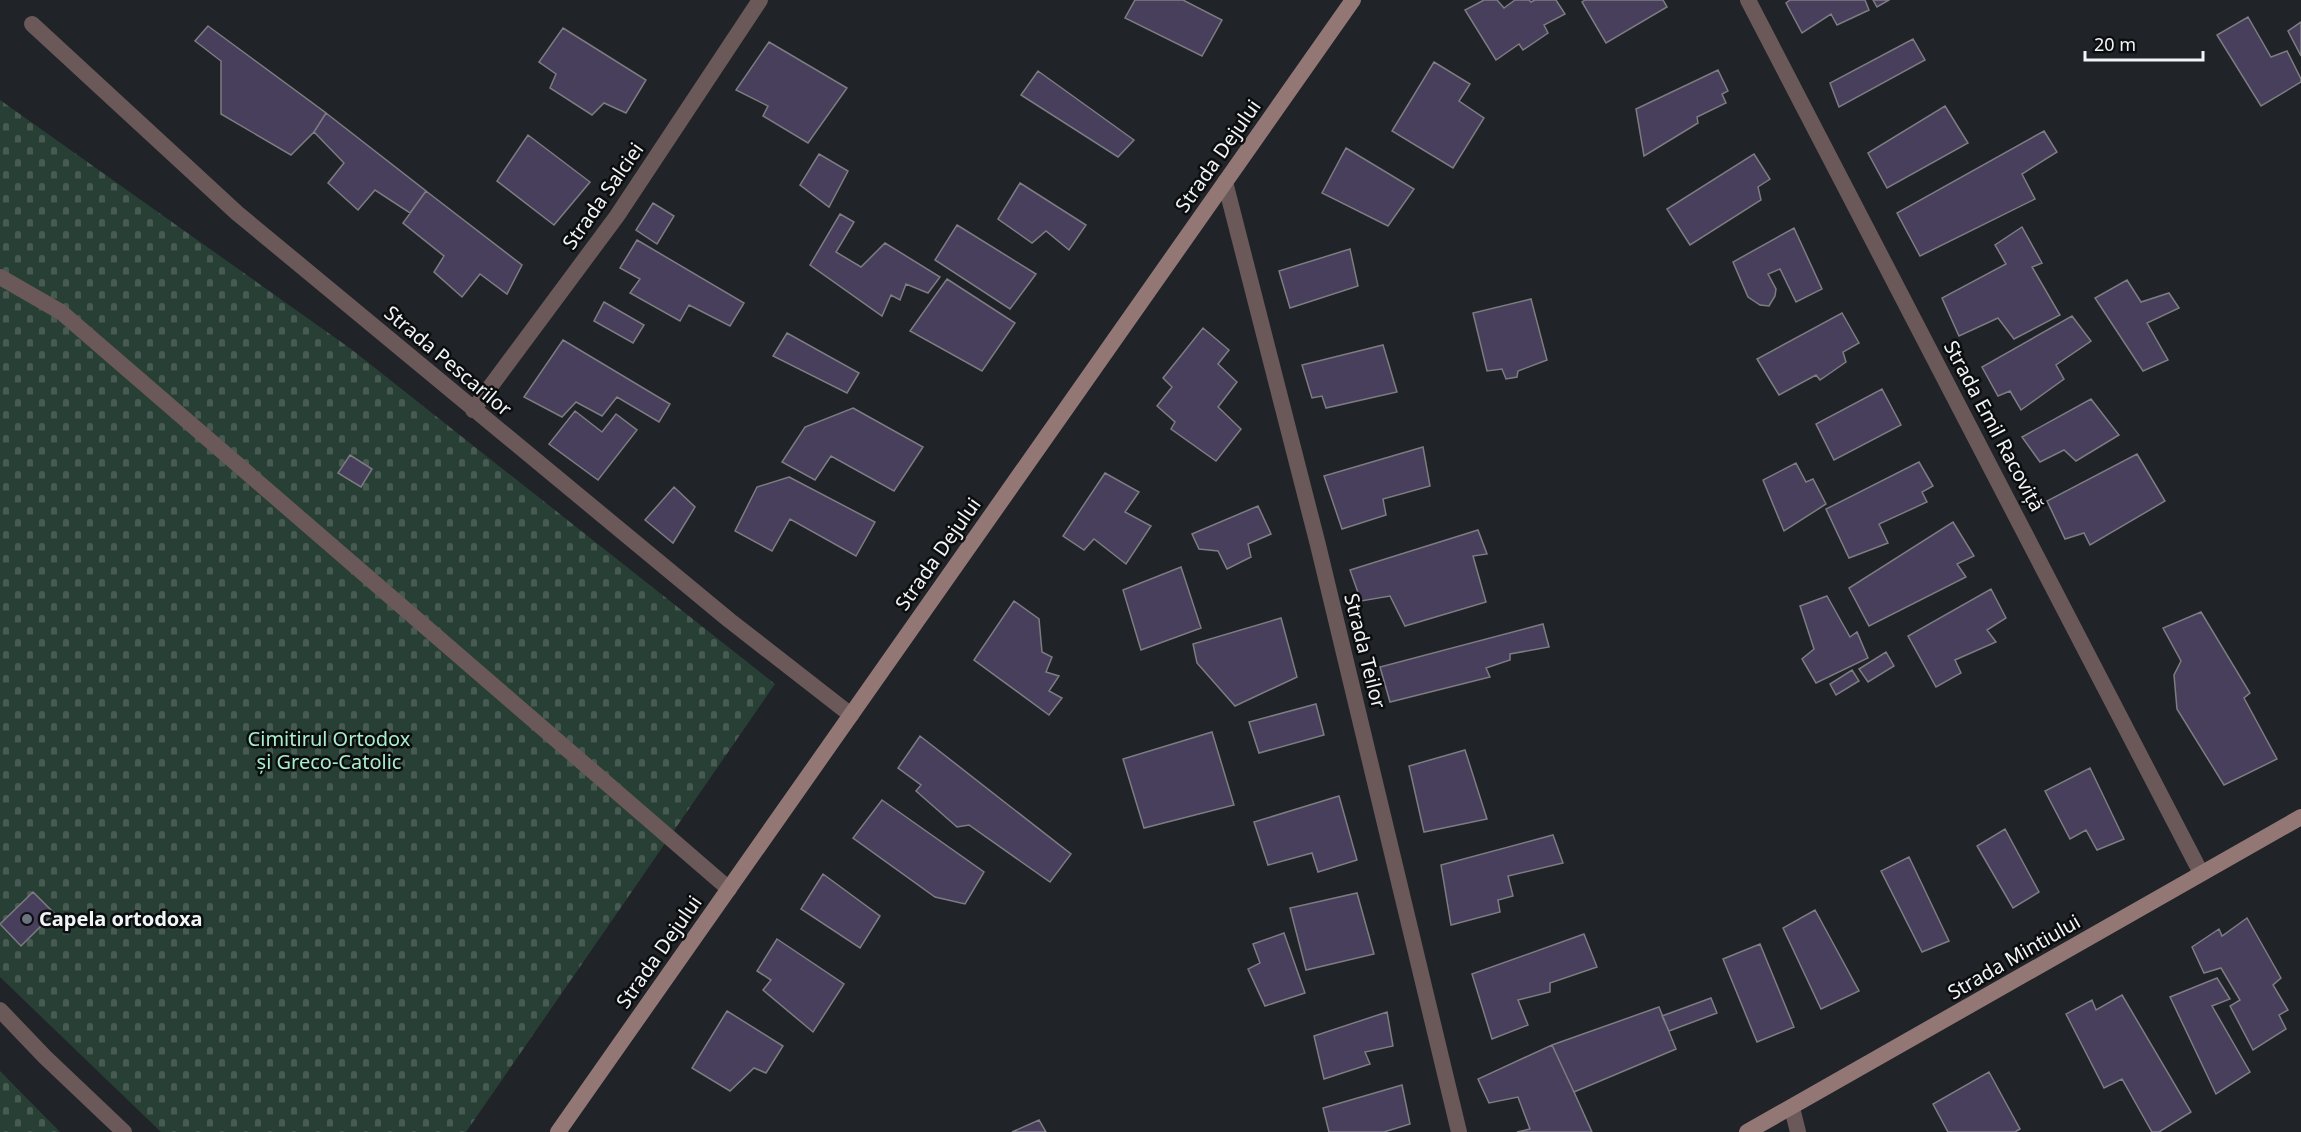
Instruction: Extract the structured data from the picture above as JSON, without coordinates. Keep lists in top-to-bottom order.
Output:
{
  "streets": {
    "main road": ["Strada Dejului", "Strada Mintiului"],
    "street": [
      "Strada Salciei",
      "Strada Pescarilor",
      "Strada Emil Racoviță",
      "Strada Teilor"
    ]
  },
  "crossings": [
    ["Strada Dejului", "Strada Pescarilor"],
    ["Strada Dejului", "Strada Teilor"],
    ["Strada Salciei", "Strada Pescarilor"],
    ["Strada Emil Racoviță", "Strada Mintiului"]
  ],
  "parks": ["Cimitirul Ortodox și Greco-Catolic"],
  "places": ["Capela ortodoxa"],
  "scale_bar": "20 m"
}
